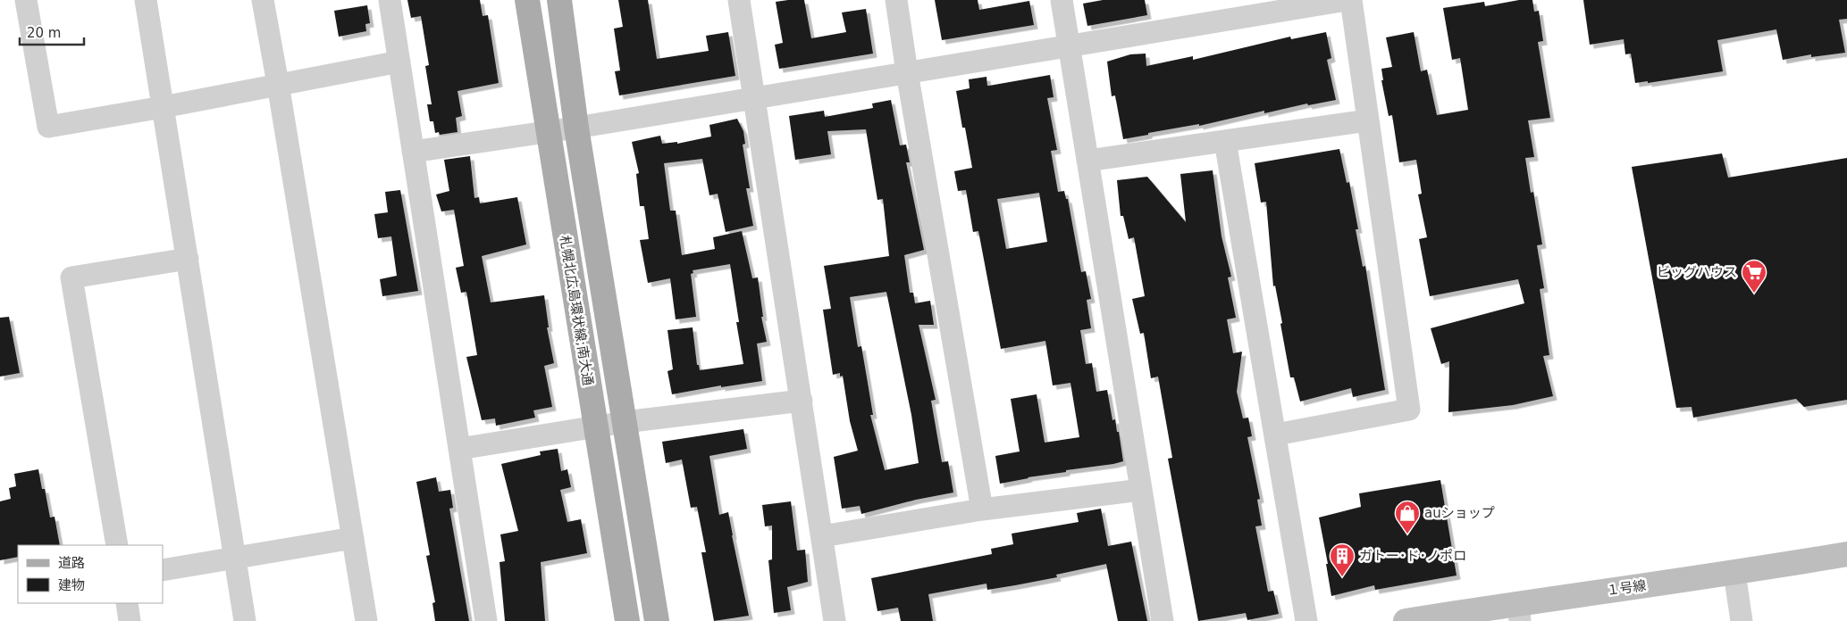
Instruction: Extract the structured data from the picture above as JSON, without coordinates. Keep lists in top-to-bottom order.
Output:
{
  "streets": {
    "main road": ["札幌北広島環状線;南大通"],
    "street": ["１号線"]
  },
  "places": {
    "supermarket": ["ビッグハウス"],
    "shop": ["auショップ"],
    "building": ["ガトー･ド･ノポロ"]
  },
  "legend": ["道路", "建物"],
  "scale_bar": "20 m"
}
